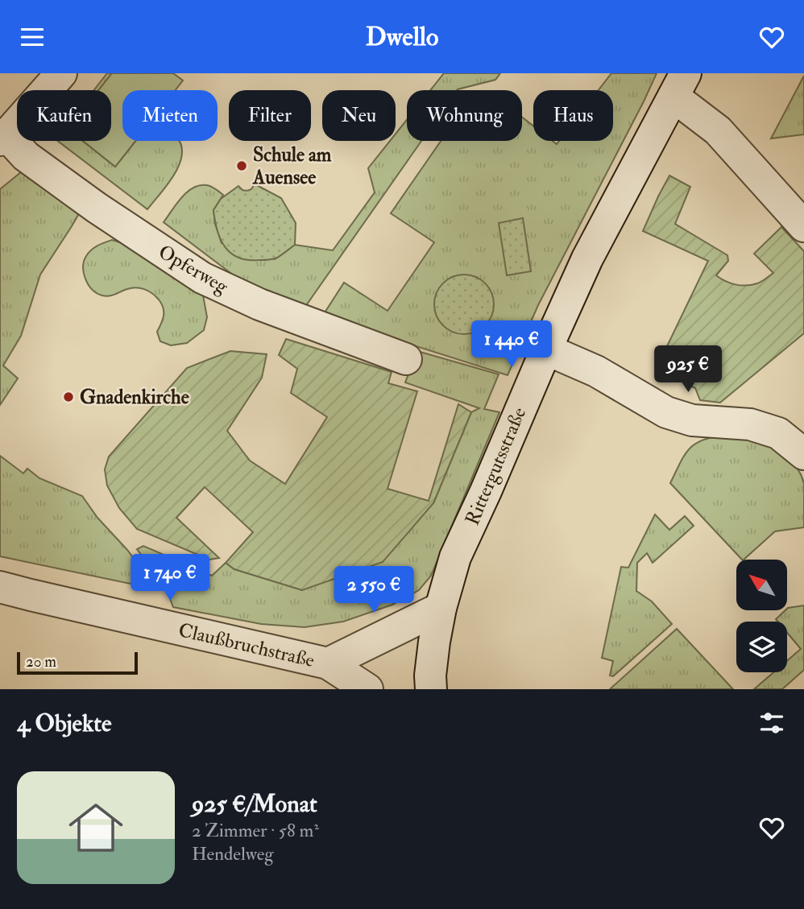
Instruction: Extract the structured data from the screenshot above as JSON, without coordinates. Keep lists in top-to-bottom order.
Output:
{
  "streets": {
    "street": ["Opferweg", "Rittergutsstraße", "Claußbruchstraße"]
  },
  "crossings": [
    ["Rittergutsstraße", "Claußbruchstraße"]
  ],
  "places": ["Schule am Auensee", "Gnadenkirche"],
  "scale_bar": "20 m",
  "north": "top left",
  "page": {
    "header": "Dwello",
    "chip": [
      "Kaufen",
      "Mieten",
      "Filter",
      "Neu",
      "Wohnung",
      "Haus"
    ],
    "price": [
      "1 440 €",
      "925 €",
      "1 740 €",
      "2 550 €"
    ],
    "scale": "20 m",
    "heading": "4 Objekte",
    "list": [
      {
        "name": "925 €/Monat",
        "note": "2 Zimmer · 58 m² · Hendelweg"
      }
    ]
  }
}
